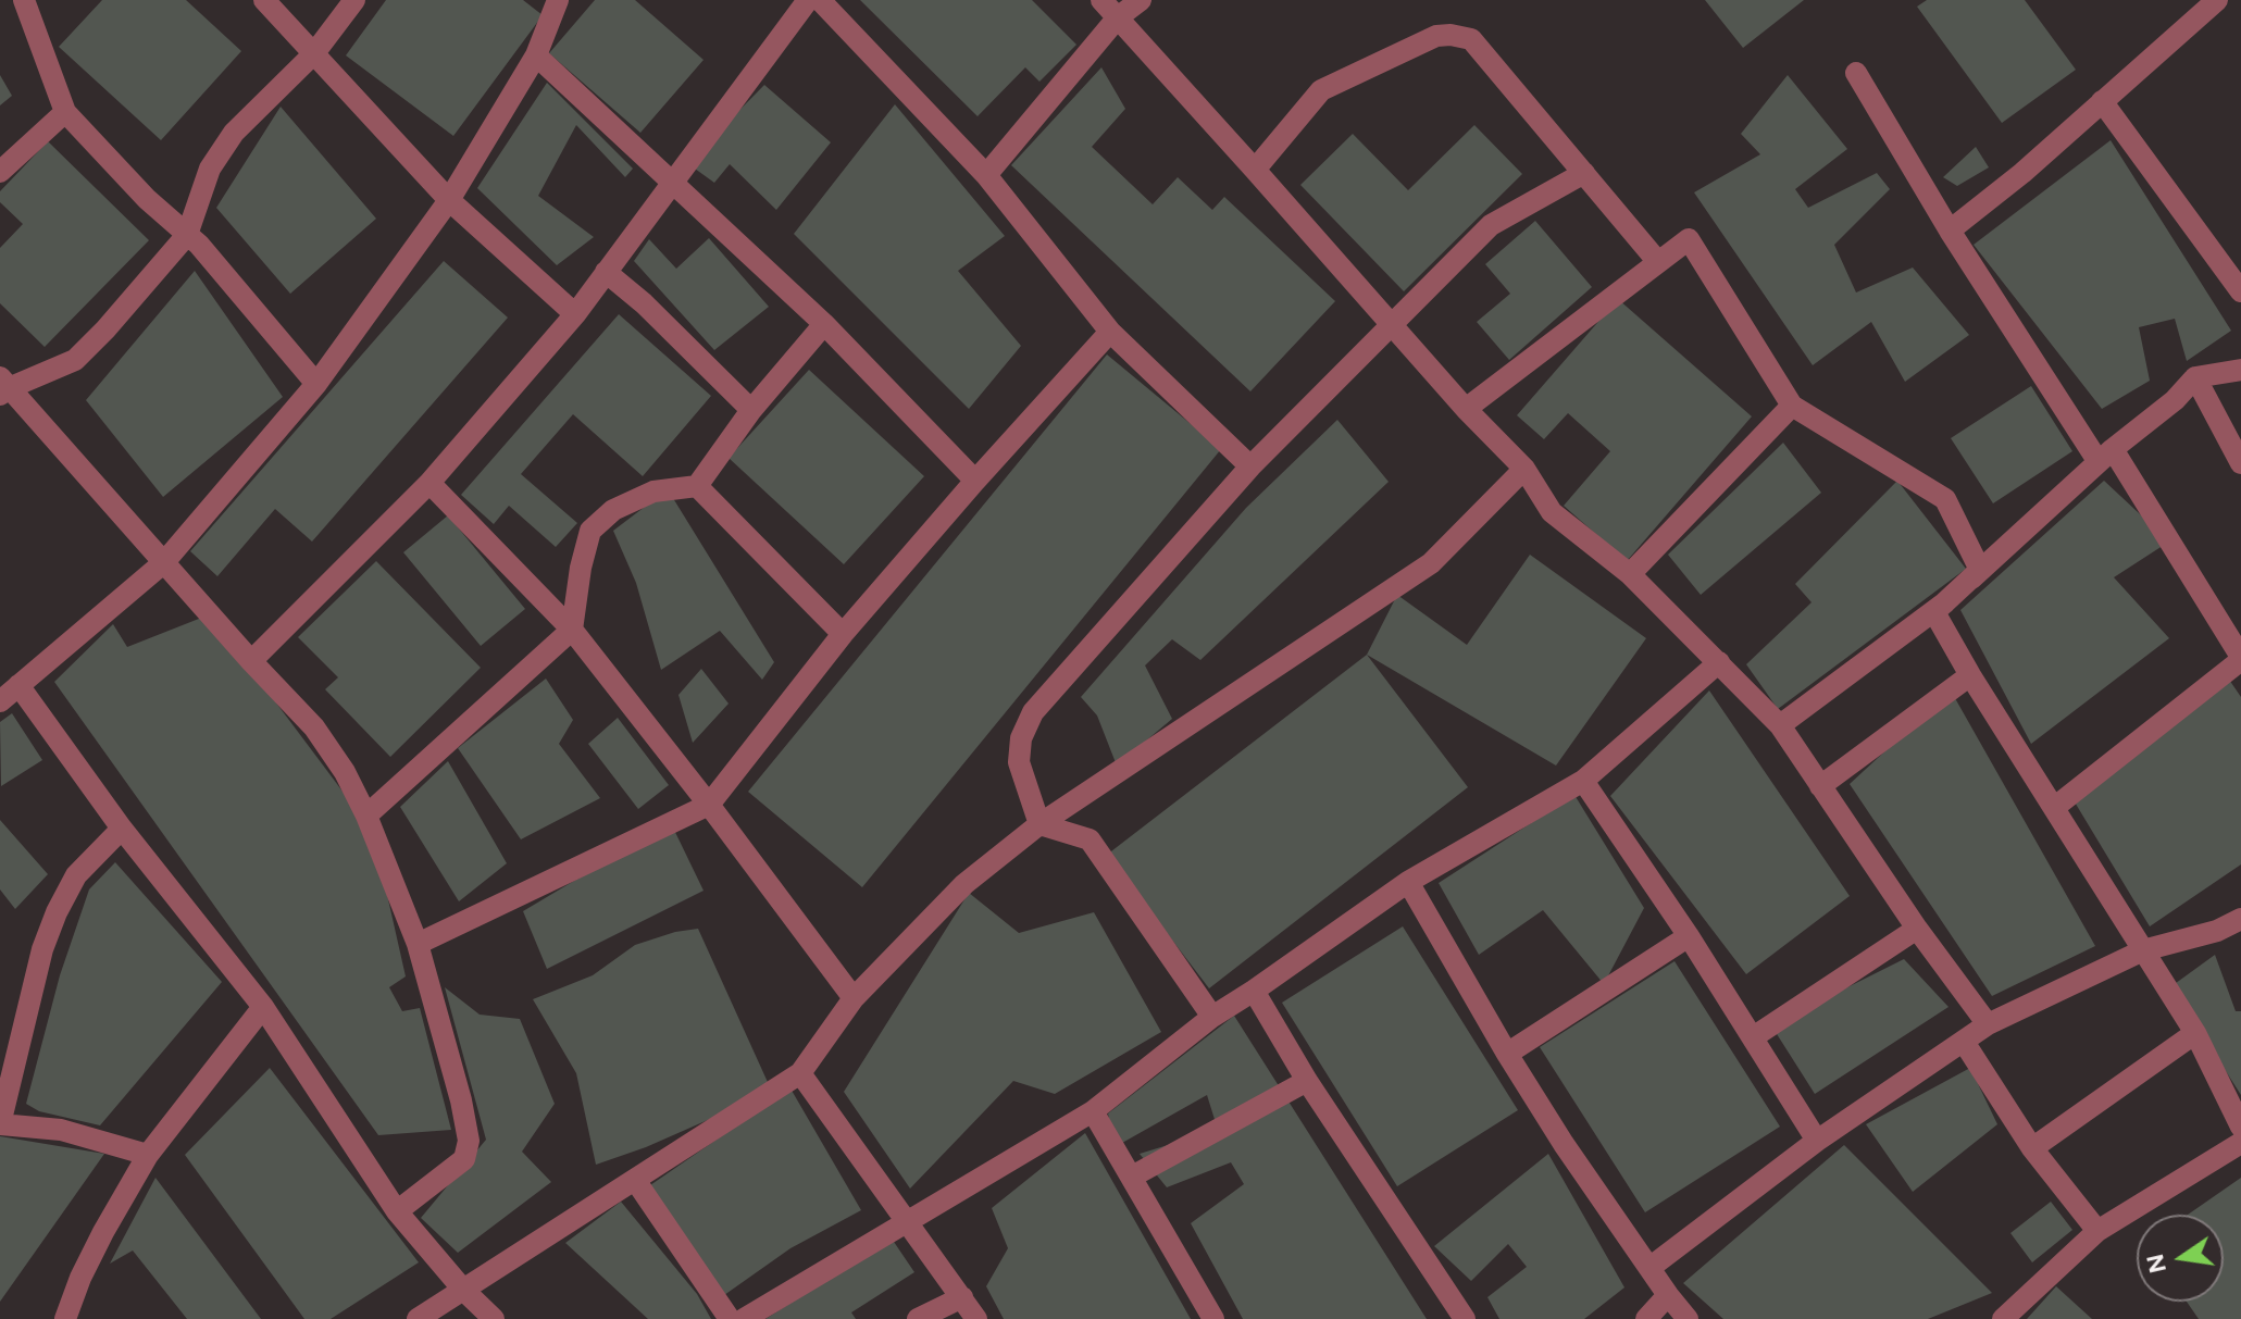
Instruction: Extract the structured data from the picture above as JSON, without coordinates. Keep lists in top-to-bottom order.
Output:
{
  "north": "left"
}
